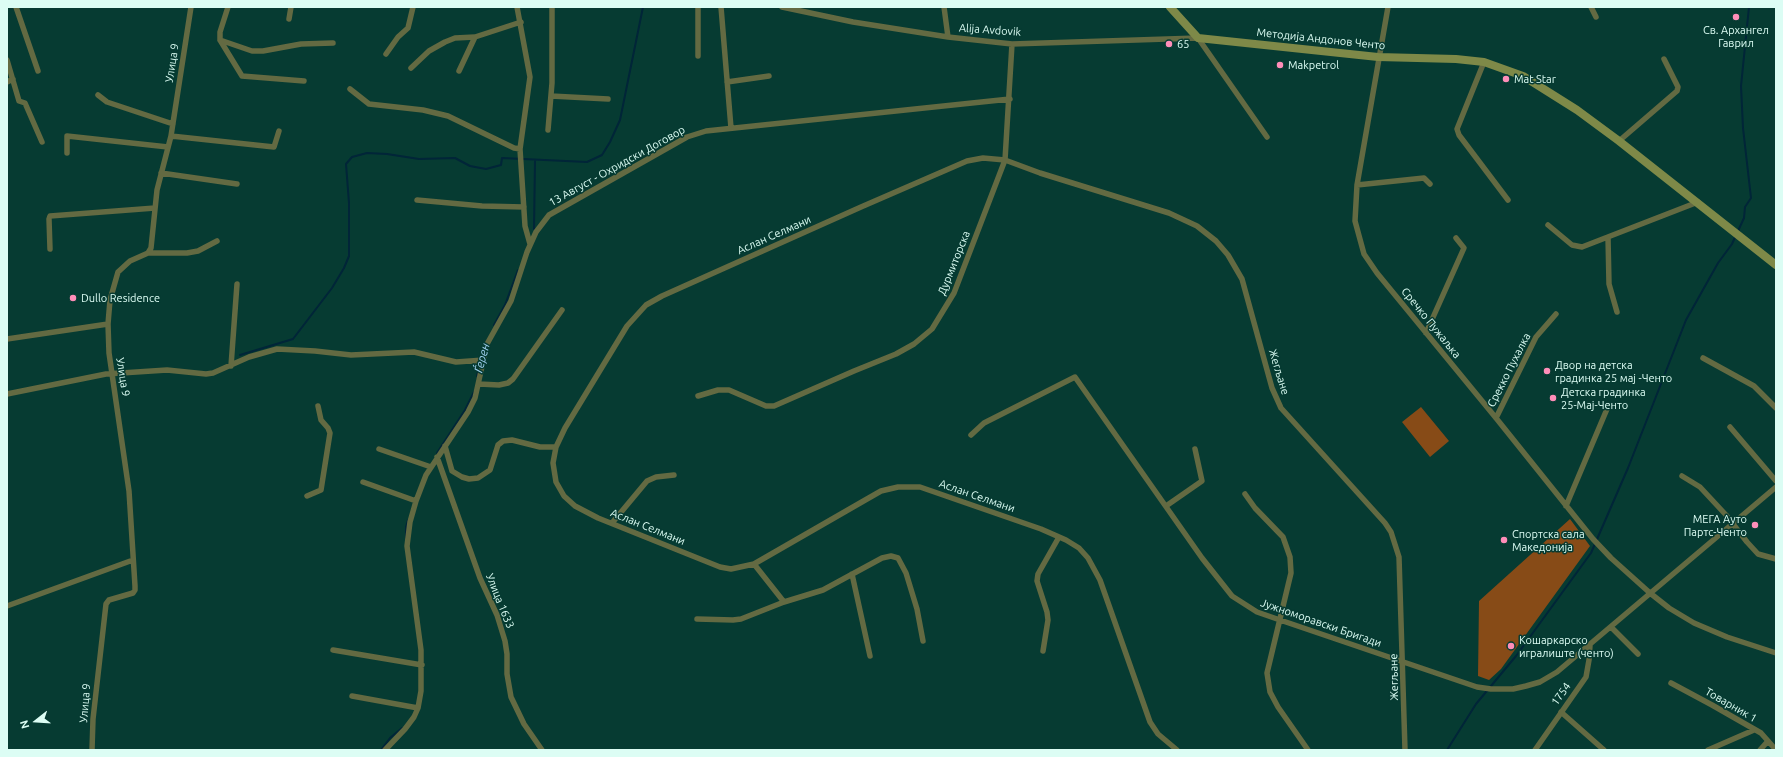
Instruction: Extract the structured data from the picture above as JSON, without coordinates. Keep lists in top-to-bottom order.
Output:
{
  "streets": {
    "main road": ["Методија Андонов Ченто"],
    "street": [
      "Alija Avdovik",
      "Улица 9",
      "13 Август - Охридски Договор",
      "Аслан Селмани",
      "Дурмиторска",
      "Сречко Пужаљка",
      "Срекко Пухалка",
      "Жегљане",
      "Улица 1633",
      "Јужноморавски Бригади",
      "1754",
      "Товарник 1"
    ]
  },
  "crossings": [
    ["Alija Avdovik", "Методија Андонов Ченто"],
    ["Alija Avdovik", "Дурмиторска"],
    ["Методија Андонов Ченто", "Сречко Пужаљка"],
    ["13 Август - Охридски Договор", "Дурмиторска"],
    ["13 Август - Охридски Договор", "Улица 1633"],
    ["Аслан Селмани", "Дурмиторска"],
    ["Аслан Селмани", "Жегљане"],
    ["Дурмиторска", "Жегљане"],
    ["Сречко Пужаљка", "Срекко Пухалка"],
    ["Сречко Пужаљка", "Јужноморавски Бригади"],
    ["Жегљане", "Јужноморавски Бригади"],
    ["Јужноморавски Бригади", "1754"]
  ],
  "water": ["Ѓерен"],
  "places": [
    "Св. Архангел Гаврил",
    "65",
    "Makpetrol",
    "Mat Star",
    "Dullo Residence",
    "Двор на детска градинка 25 мај -Ченто",
    "Детска градинка 25-Мај-Ченто",
    "МЕГА Ауто Партс-Ченто",
    "Спортска сала Македонија",
    "Кошаркарско игралиште (ченто)"
  ],
  "north": "left"
}
